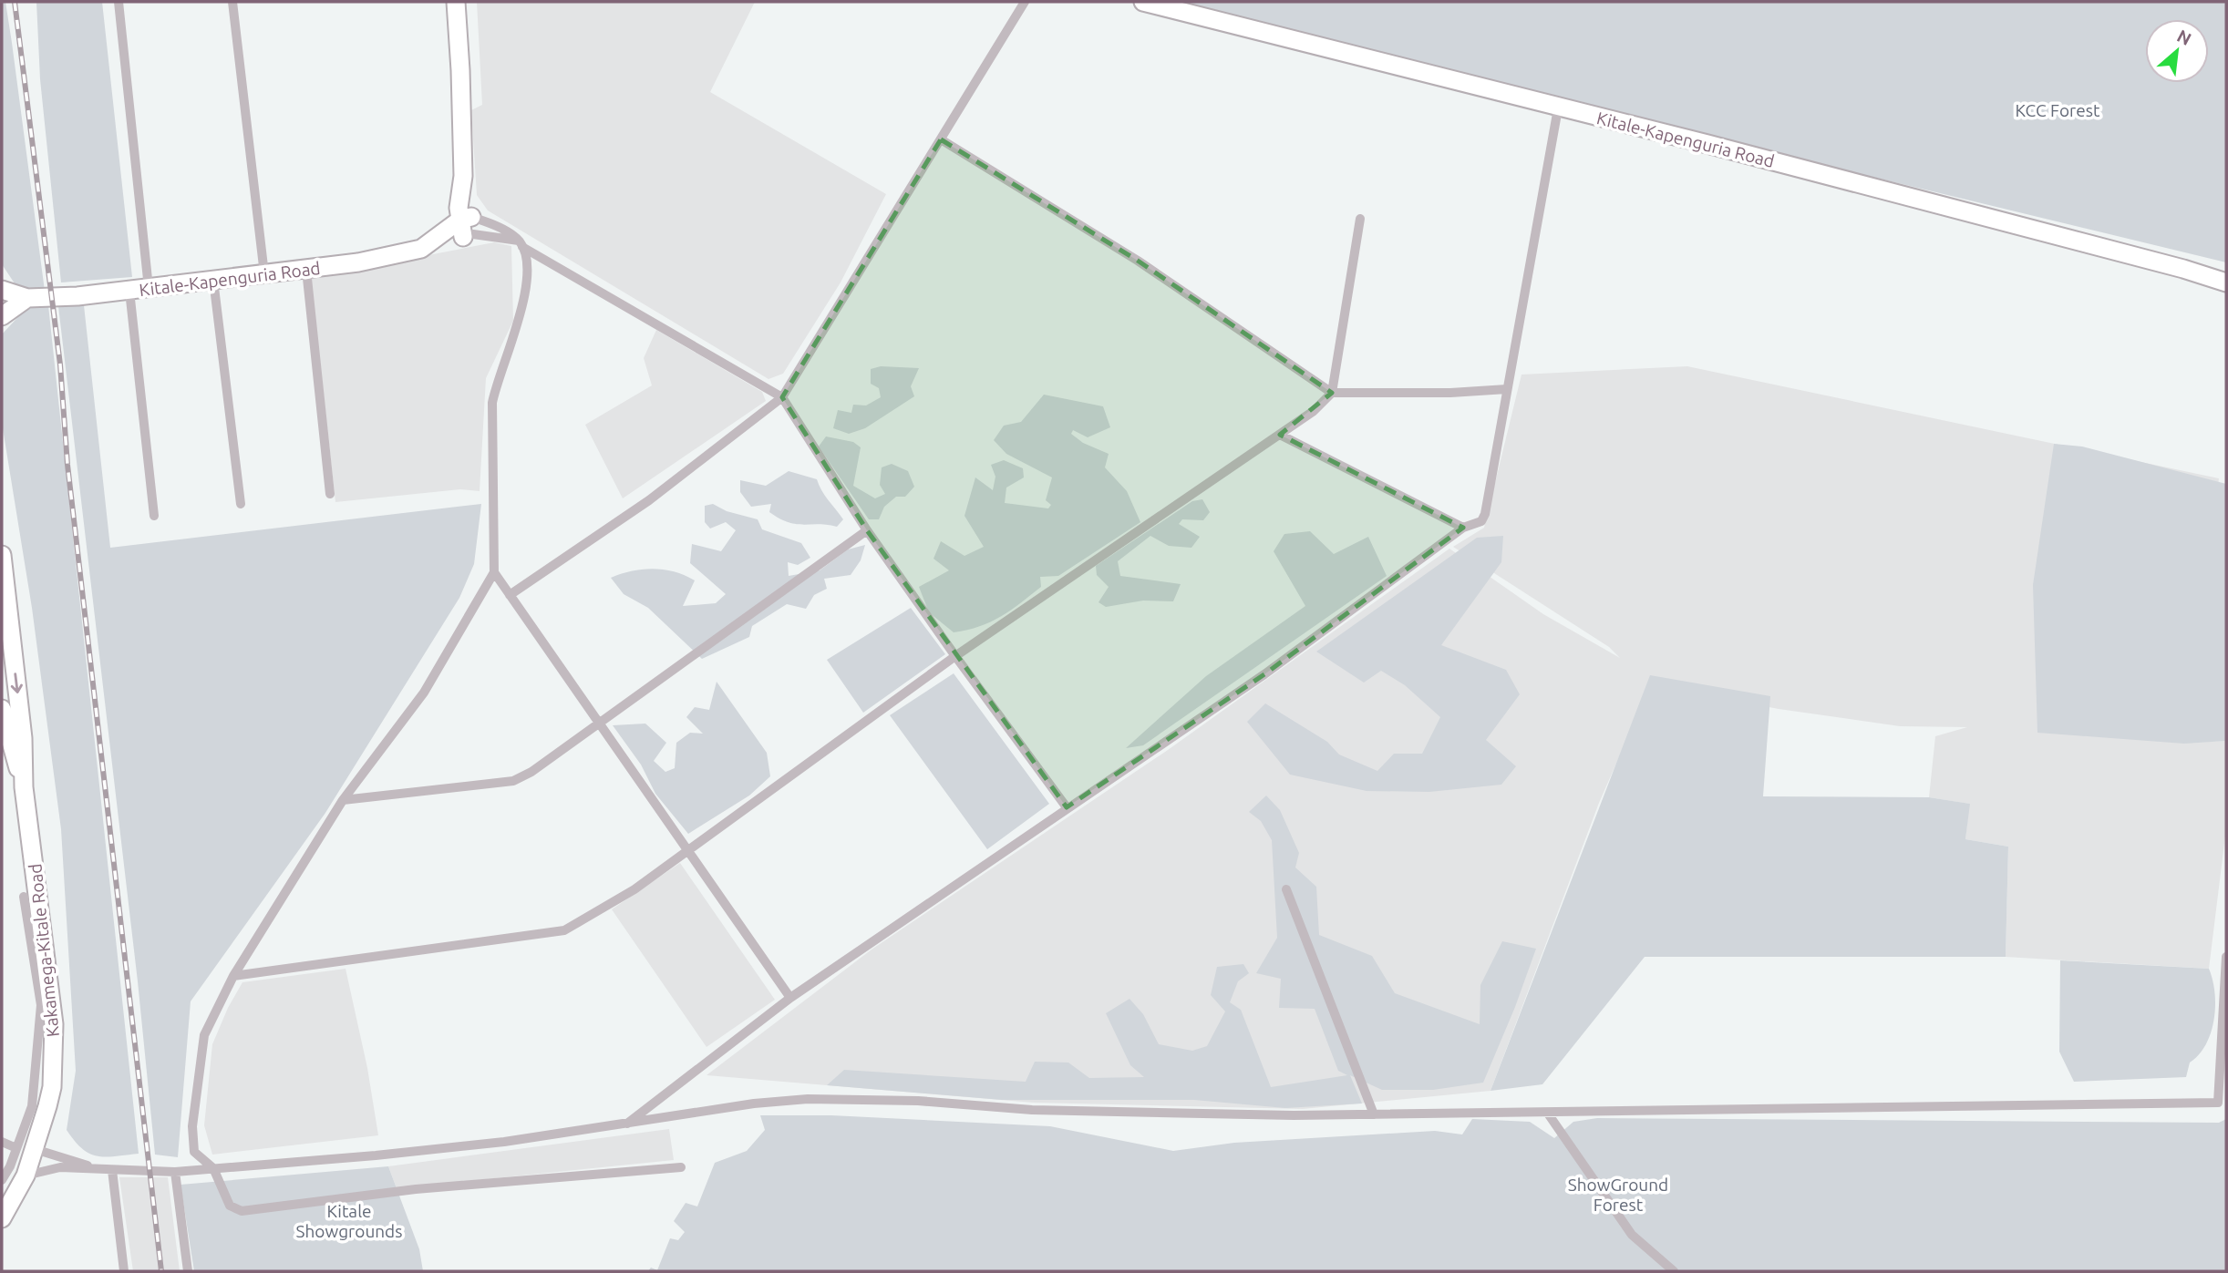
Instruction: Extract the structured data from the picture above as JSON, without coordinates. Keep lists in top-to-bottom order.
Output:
{
  "streets": {
    "highway": ["Kitale-Kapenguria Road", "Kakamega-Kitale Road"]
  },
  "parks": ["KCC Forest", "ShowGround Forest", "Kitale Showgrounds"],
  "north": "top right"
}
